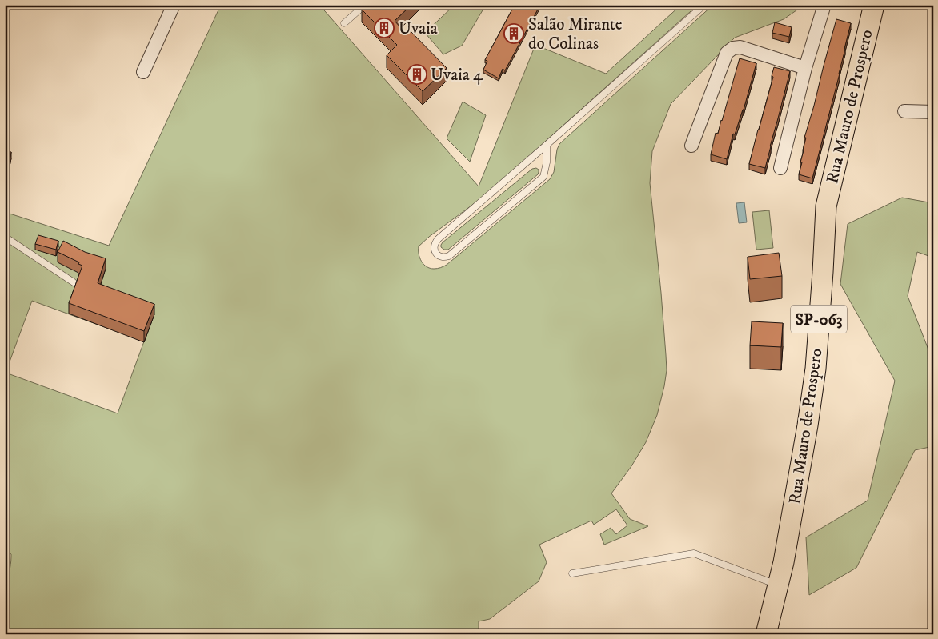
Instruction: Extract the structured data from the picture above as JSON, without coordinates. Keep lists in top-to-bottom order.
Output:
{
  "streets": {
    "main road": ["Rua Mauro de Prospero", "SP-063"]
  },
  "places": {
    "building": ["Uvaia", "Salão Mirante do Colinas", "Uvaia 4"]
  }
}
